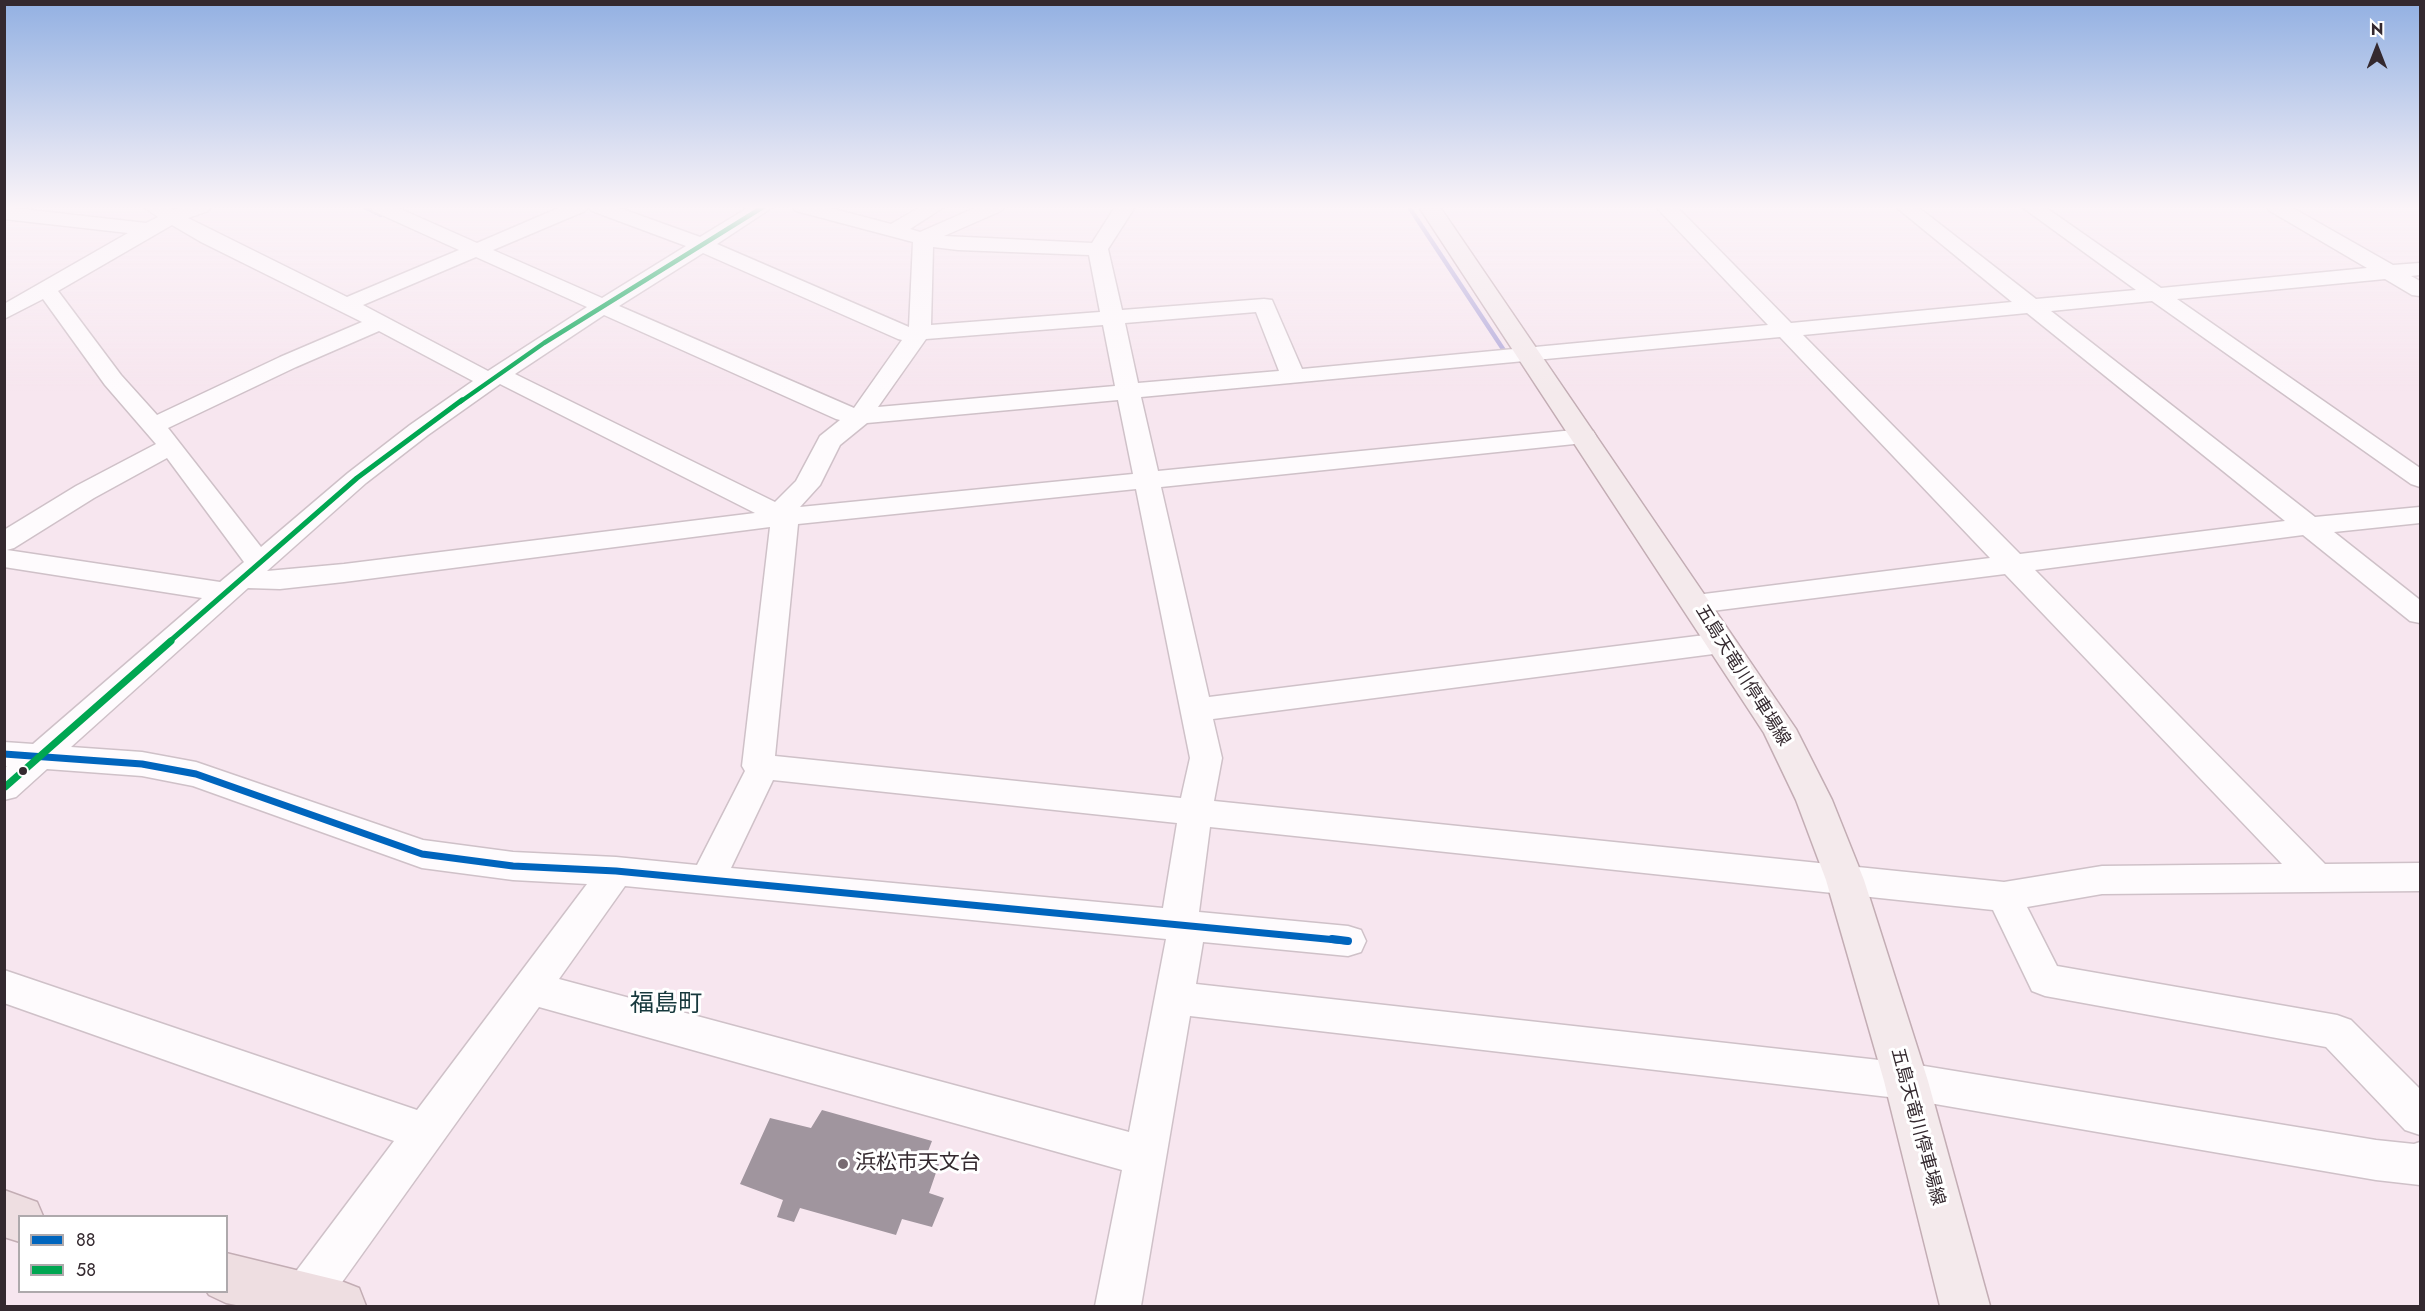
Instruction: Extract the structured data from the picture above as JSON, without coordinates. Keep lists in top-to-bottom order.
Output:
{
  "streets": {
    "main road": ["五島天竜川停車場線"]
  },
  "districts": ["福島町"],
  "places": ["浜松市天文台"],
  "lines": ["transit line 58", "transit line 88"],
  "legend": ["88", "58"],
  "north": "top"
}
